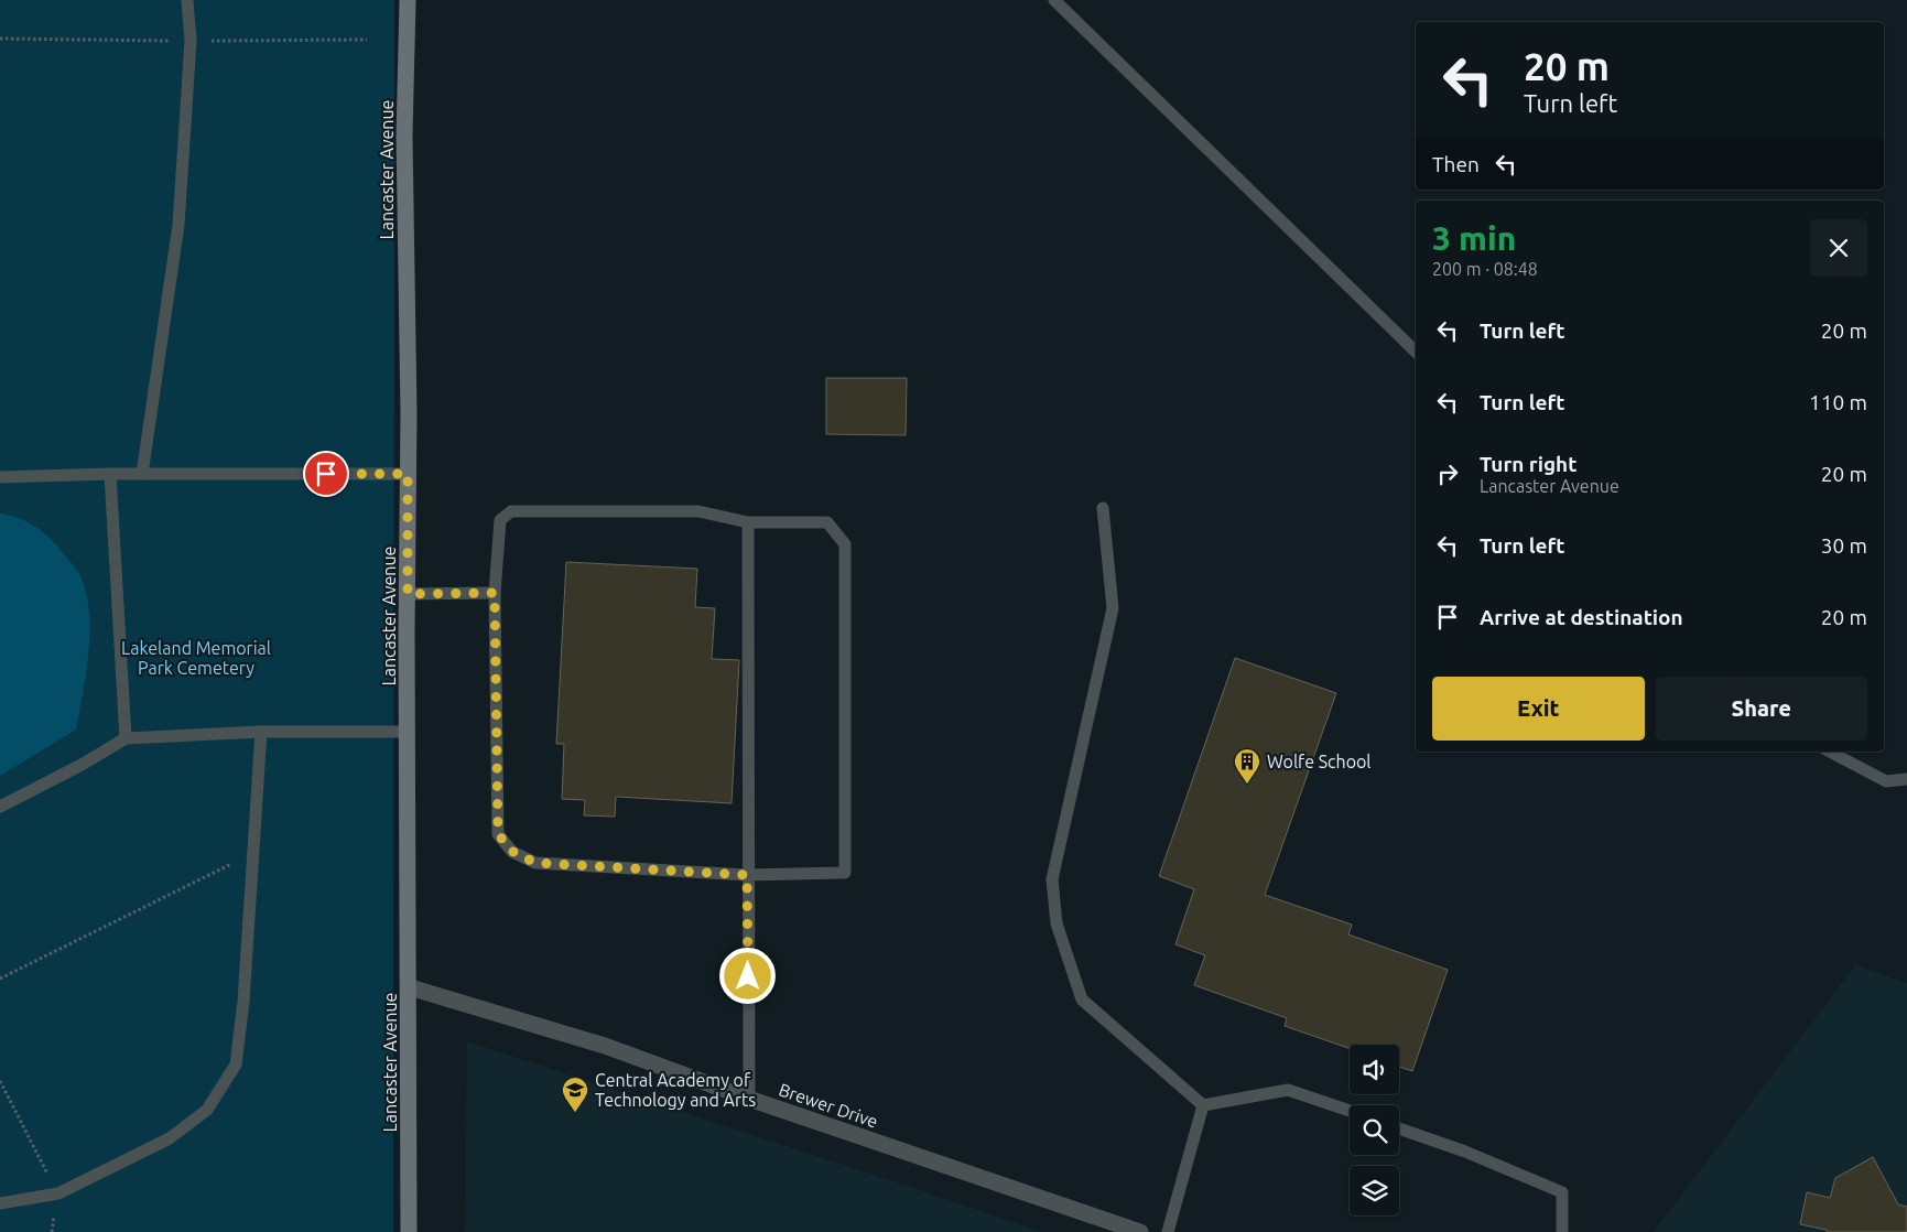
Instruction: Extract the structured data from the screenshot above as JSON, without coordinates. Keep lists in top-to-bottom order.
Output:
{
  "streets": {
    "main road": ["Lancaster Avenue"],
    "street": ["Brewer Drive"]
  },
  "crossings": [
    ["Lancaster Avenue", "Brewer Drive"]
  ],
  "parks": ["Lakeland Memorial Park Cemetery"],
  "places": {
    "building": ["Wolfe School"],
    "school or university": ["Central Academy of Technology and Arts"]
  },
  "page": {
    "turn": ["20 m", "Turn left"],
    "then": "Then",
    "heading": ["3 min", "200 m · 08:48"],
    "list": [
      {
        "name": "Turn left",
        "value": "20 m"
      },
      {
        "name": "Turn left",
        "value": "110 m"
      },
      {
        "name": "Turn right",
        "note": "Lancaster Avenue",
        "value": "20 m"
      },
      {
        "name": "Turn left",
        "value": "30 m"
      },
      {
        "name": "Arrive at destination",
        "value": "20 m"
      }
    ],
    "buttons": ["Exit", "Share"]
  }
}
